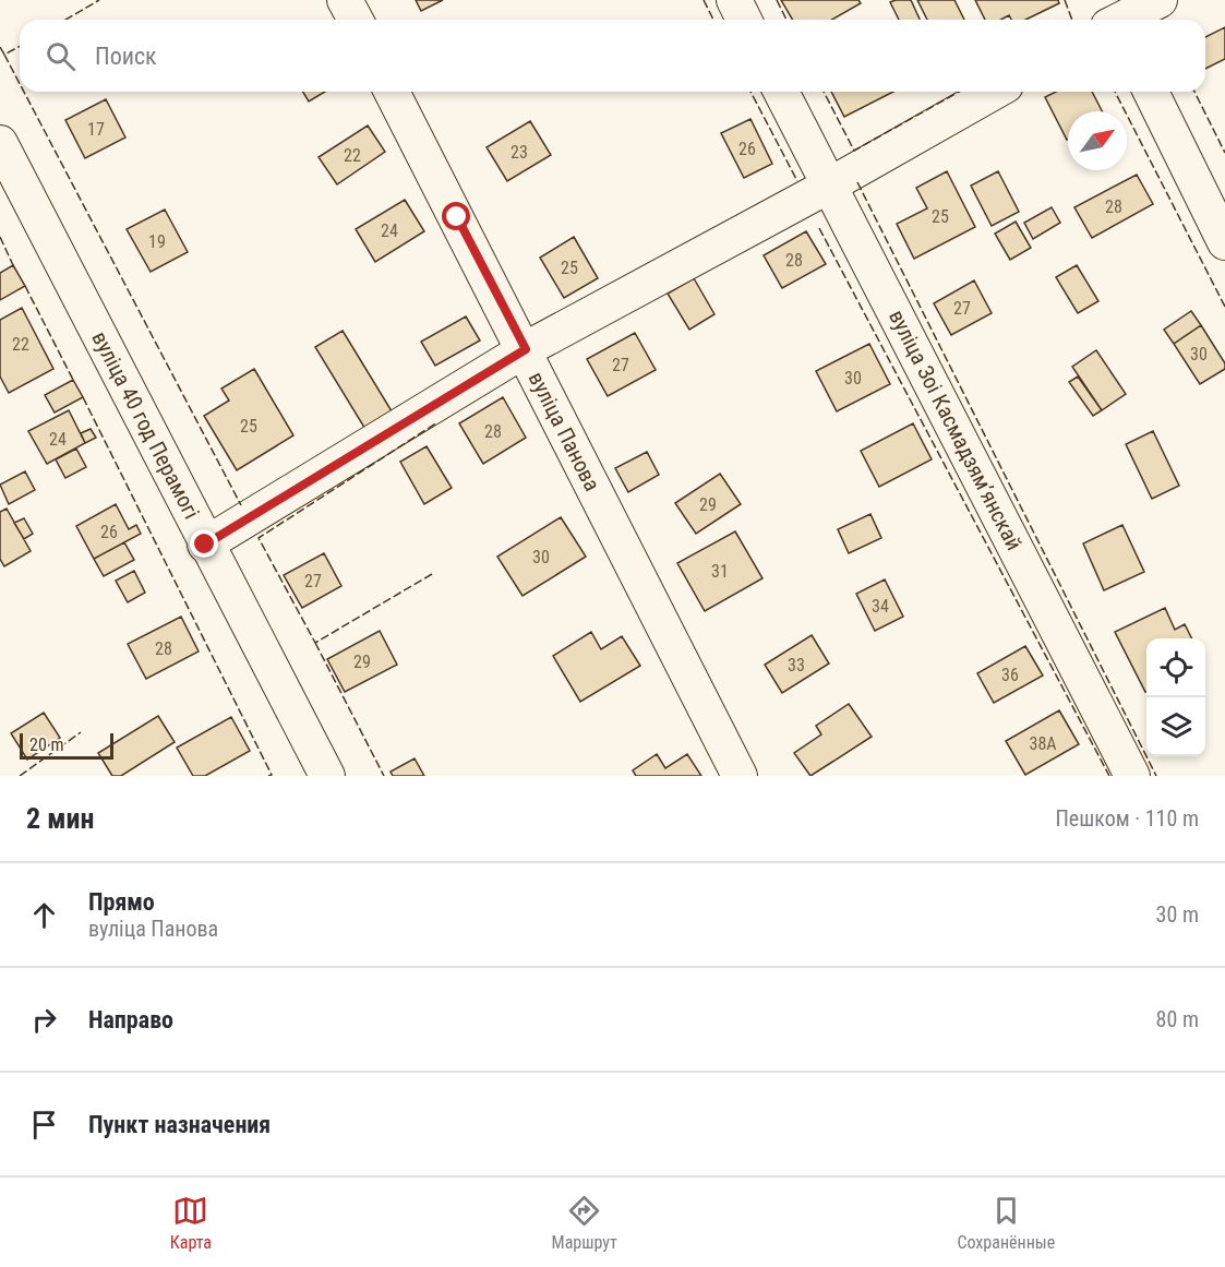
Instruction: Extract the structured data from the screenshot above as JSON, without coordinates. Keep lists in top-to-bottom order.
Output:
{
  "streets": {
    "street": ["вуліца 40 год Перамогі", "вуліца Панова", "вуліца Зоі Касмадзямʼянскай"]
  },
  "house_numbers": [
    "17",
    "26",
    "23",
    "22",
    "28",
    "25",
    "24",
    "19",
    "28",
    "25",
    "27",
    "22",
    "30",
    "27",
    "30",
    "25",
    "28",
    "24",
    "29",
    "26",
    "30",
    "31",
    "27",
    "34",
    "28",
    "29",
    "33",
    "36",
    "38А"
  ],
  "scale_bar": "20 m",
  "north": "top right",
  "page": {
    "search": "Поиск",
    "scale": "20 m",
    "heading": ["2 мин", "Пешком · 110 m"],
    "list": [
      ["Прямо", "вуліца Панова", "30 m"],
      ["Направо", "80 m"],
      "Пункт назначения"
    ],
    "nav": ["Карта", "Маршрут", "Сохранённые"]
  }
}
